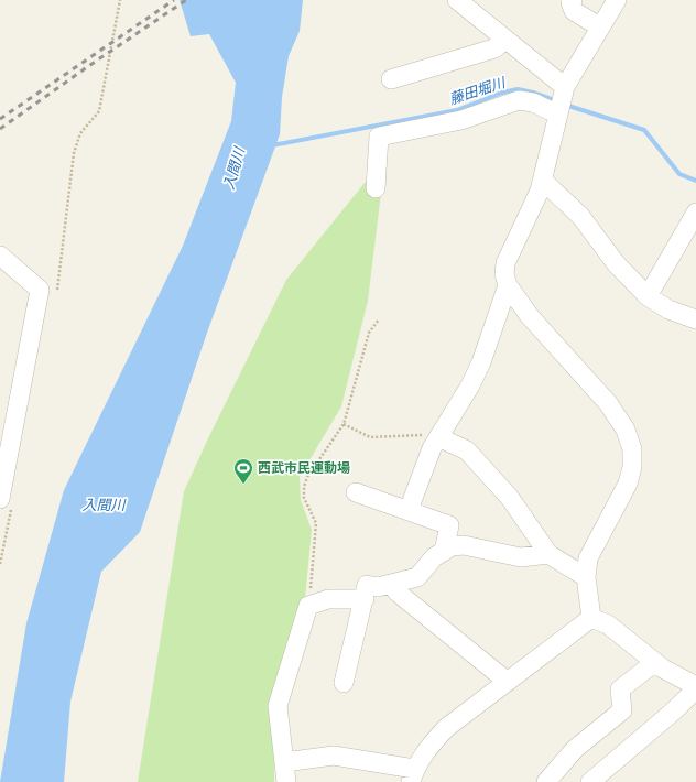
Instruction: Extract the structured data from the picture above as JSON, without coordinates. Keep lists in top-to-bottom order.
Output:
{
  "water": ["藤田堀川", "入間川"],
  "places": {
    "sports": ["西武市民運動場"]
  }
}
